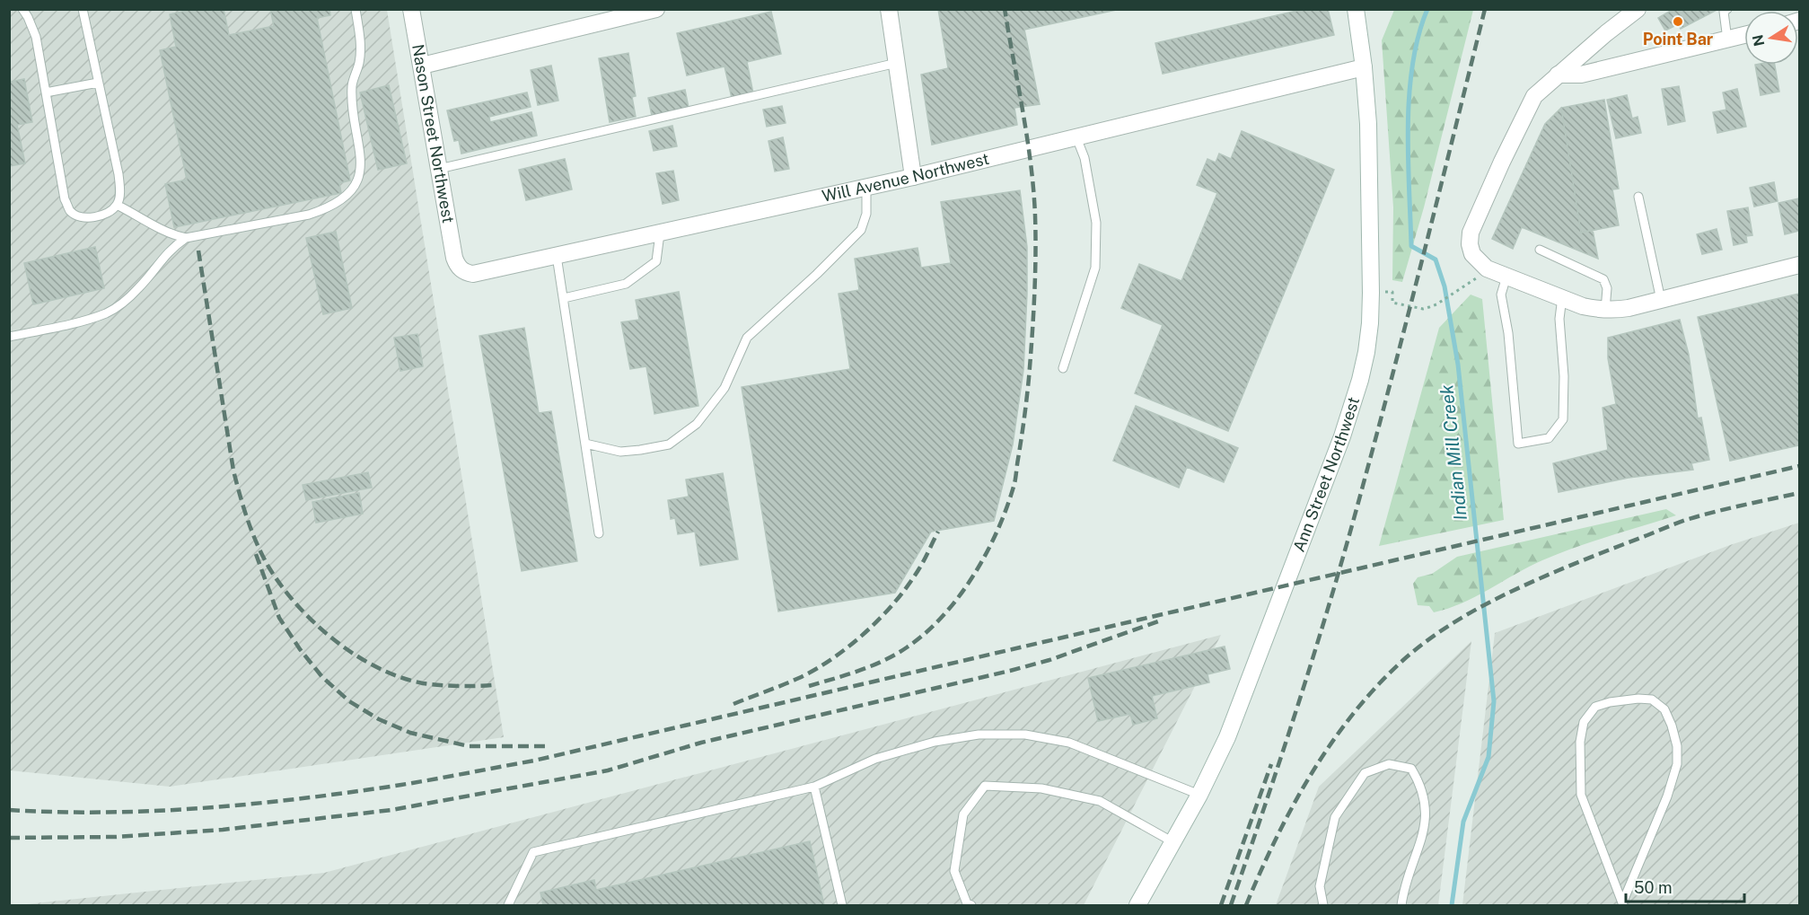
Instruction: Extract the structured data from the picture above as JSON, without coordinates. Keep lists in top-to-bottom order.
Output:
{
  "streets": {
    "street": ["Nason Street Northwest", "Will Avenue Northwest", "Ann Street Northwest"]
  },
  "crossings": [
    ["Nason Street Northwest", "Will Avenue Northwest"],
    ["Will Avenue Northwest", "Ann Street Northwest"]
  ],
  "water": ["Indian Mill Creek"],
  "places": ["Point Bar"],
  "scale_bar": "50 m",
  "north": "left"
}
